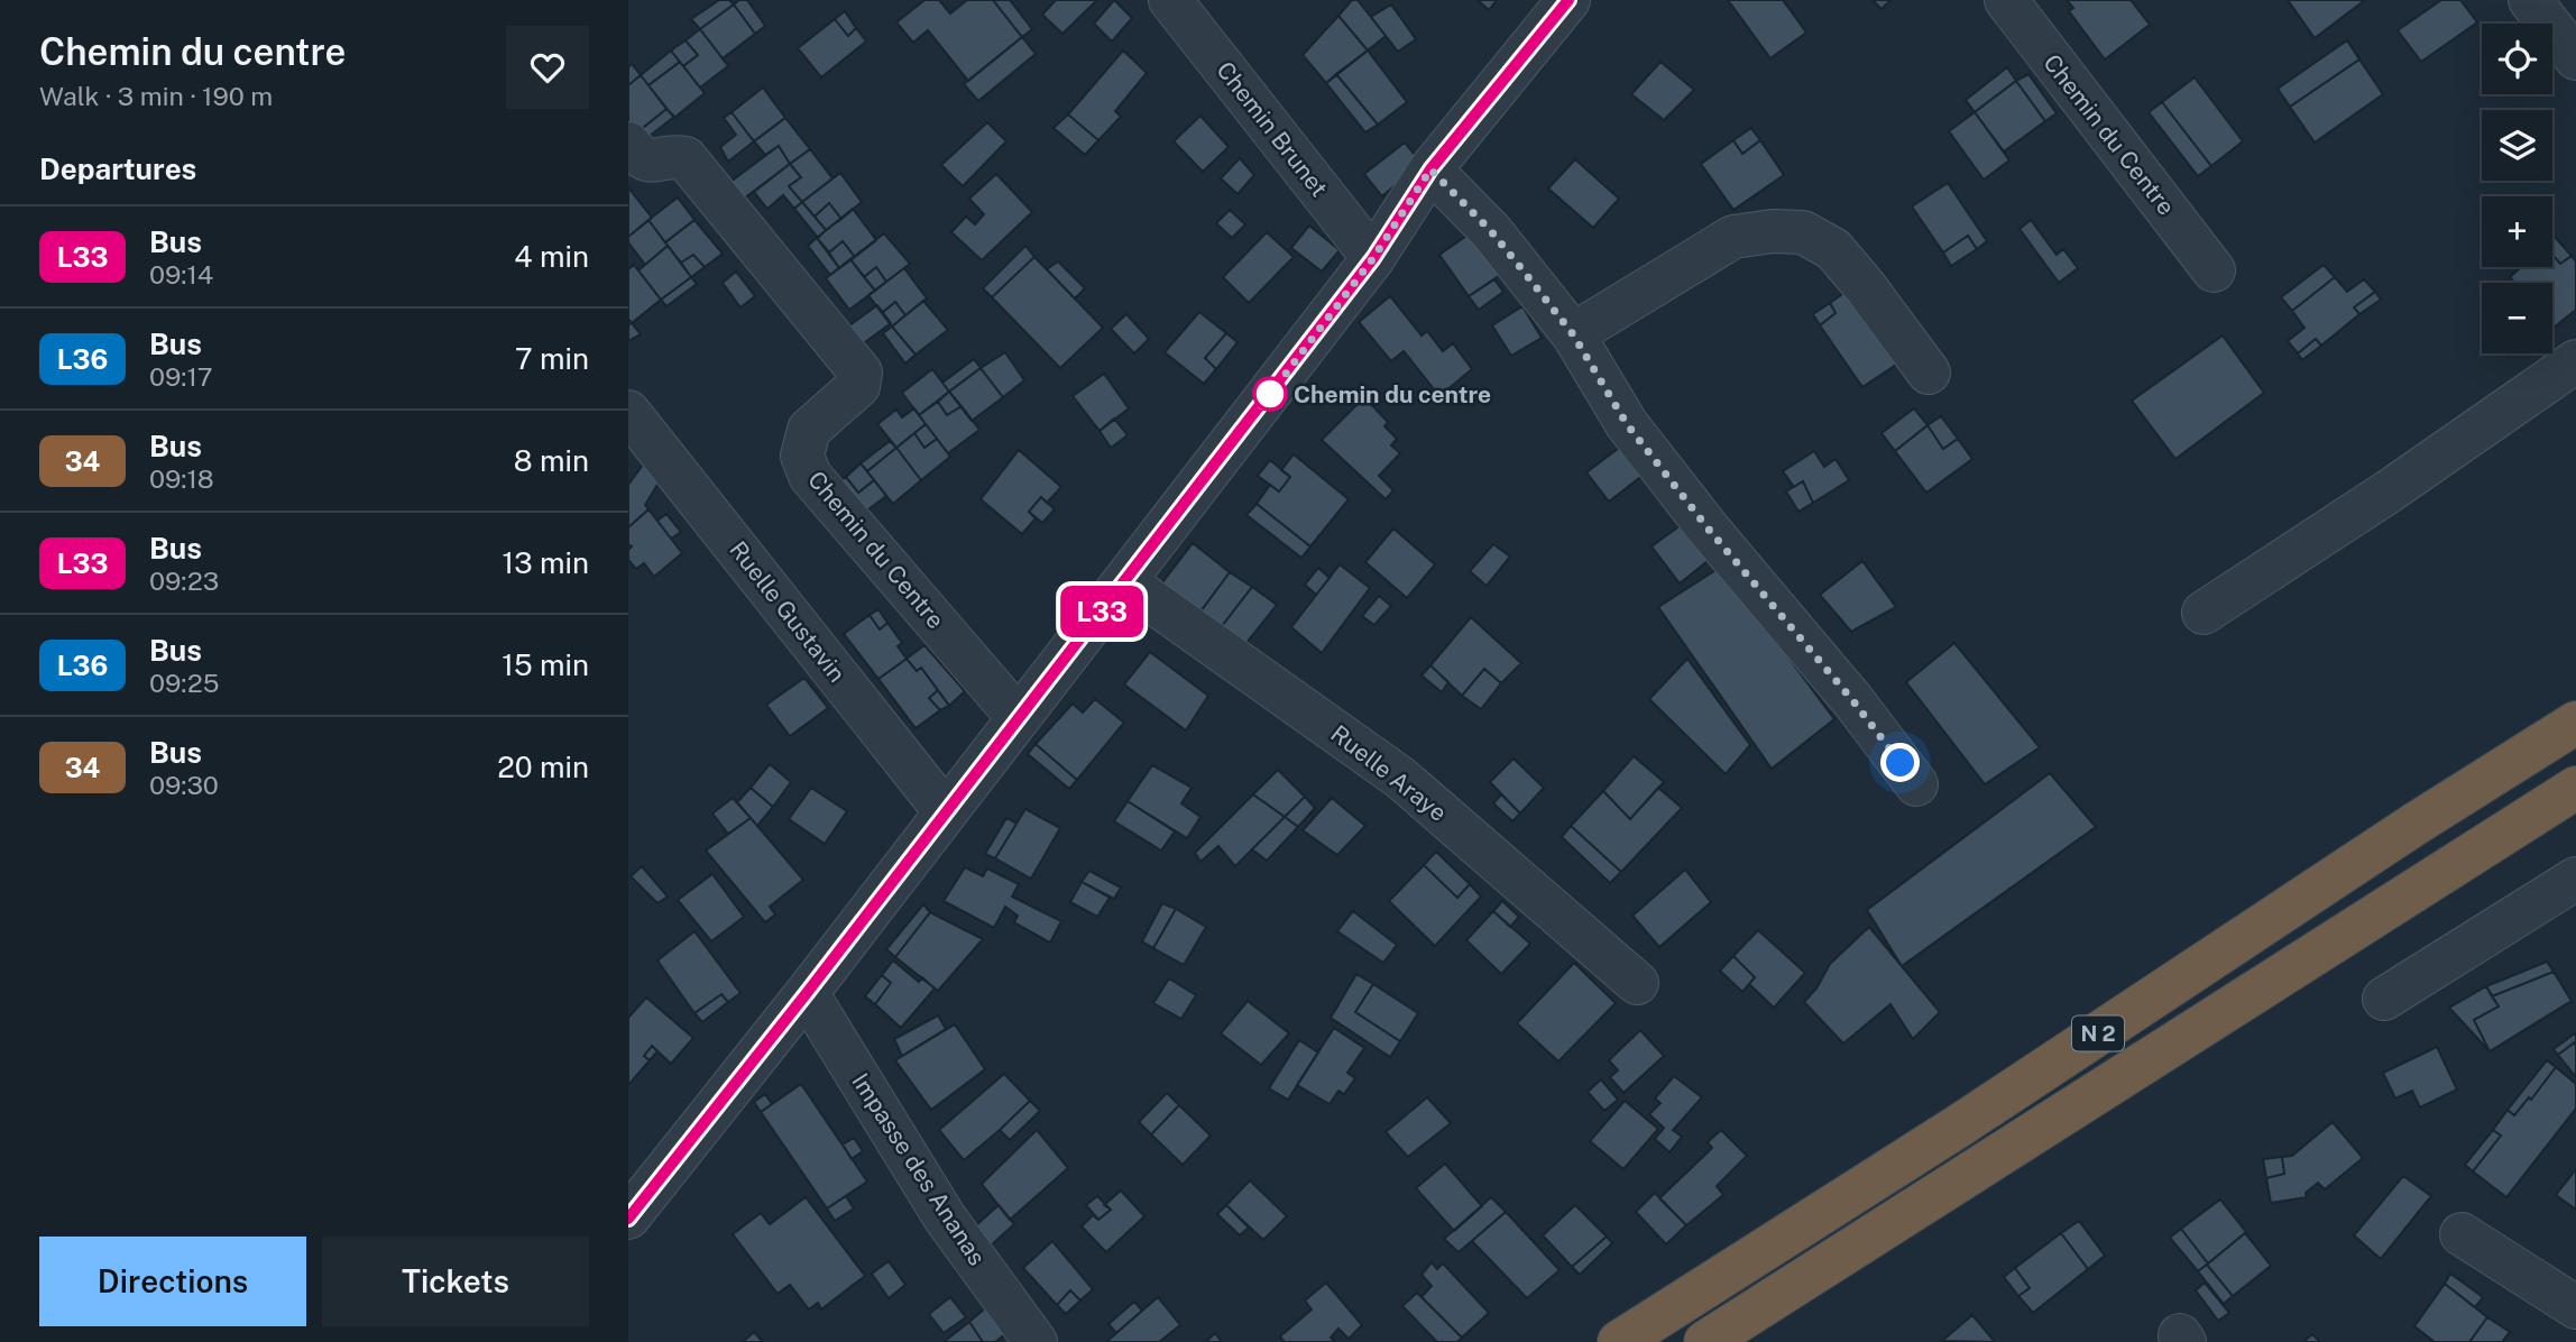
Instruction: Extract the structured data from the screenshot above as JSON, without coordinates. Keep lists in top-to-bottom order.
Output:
{
  "streets": {
    "highway": ["N 2"],
    "street": [
      "Chemin Brunet",
      "Chemin du Centre",
      "Ruelle Gustavin",
      "Ruelle Araye",
      "Impasse des Ananas"
    ]
  },
  "places": ["Chemin du centre"],
  "lines": ["bus line L33"],
  "page": {
    "heading": [
      ["Chemin du centre", "Walk · 3 min · 190 m"],
      "Departures"
    ],
    "on_map": "L33",
    "map_buttons": ["+", "−"],
    "list": [
      {
        "mark": "L33",
        "name": "Bus",
        "note": "09:14",
        "value": "4 min"
      },
      {
        "mark": "L36",
        "name": "Bus",
        "note": "09:17",
        "value": "7 min"
      },
      {
        "mark": "34",
        "name": "Bus",
        "note": "09:18",
        "value": "8 min"
      },
      {
        "mark": "L33",
        "name": "Bus",
        "note": "09:23",
        "value": "13 min"
      },
      {
        "mark": "L36",
        "name": "Bus",
        "note": "09:25",
        "value": "15 min"
      },
      {
        "mark": "34",
        "name": "Bus",
        "note": "09:30",
        "value": "20 min"
      }
    ],
    "buttons": ["Directions", "Tickets"]
  }
}
